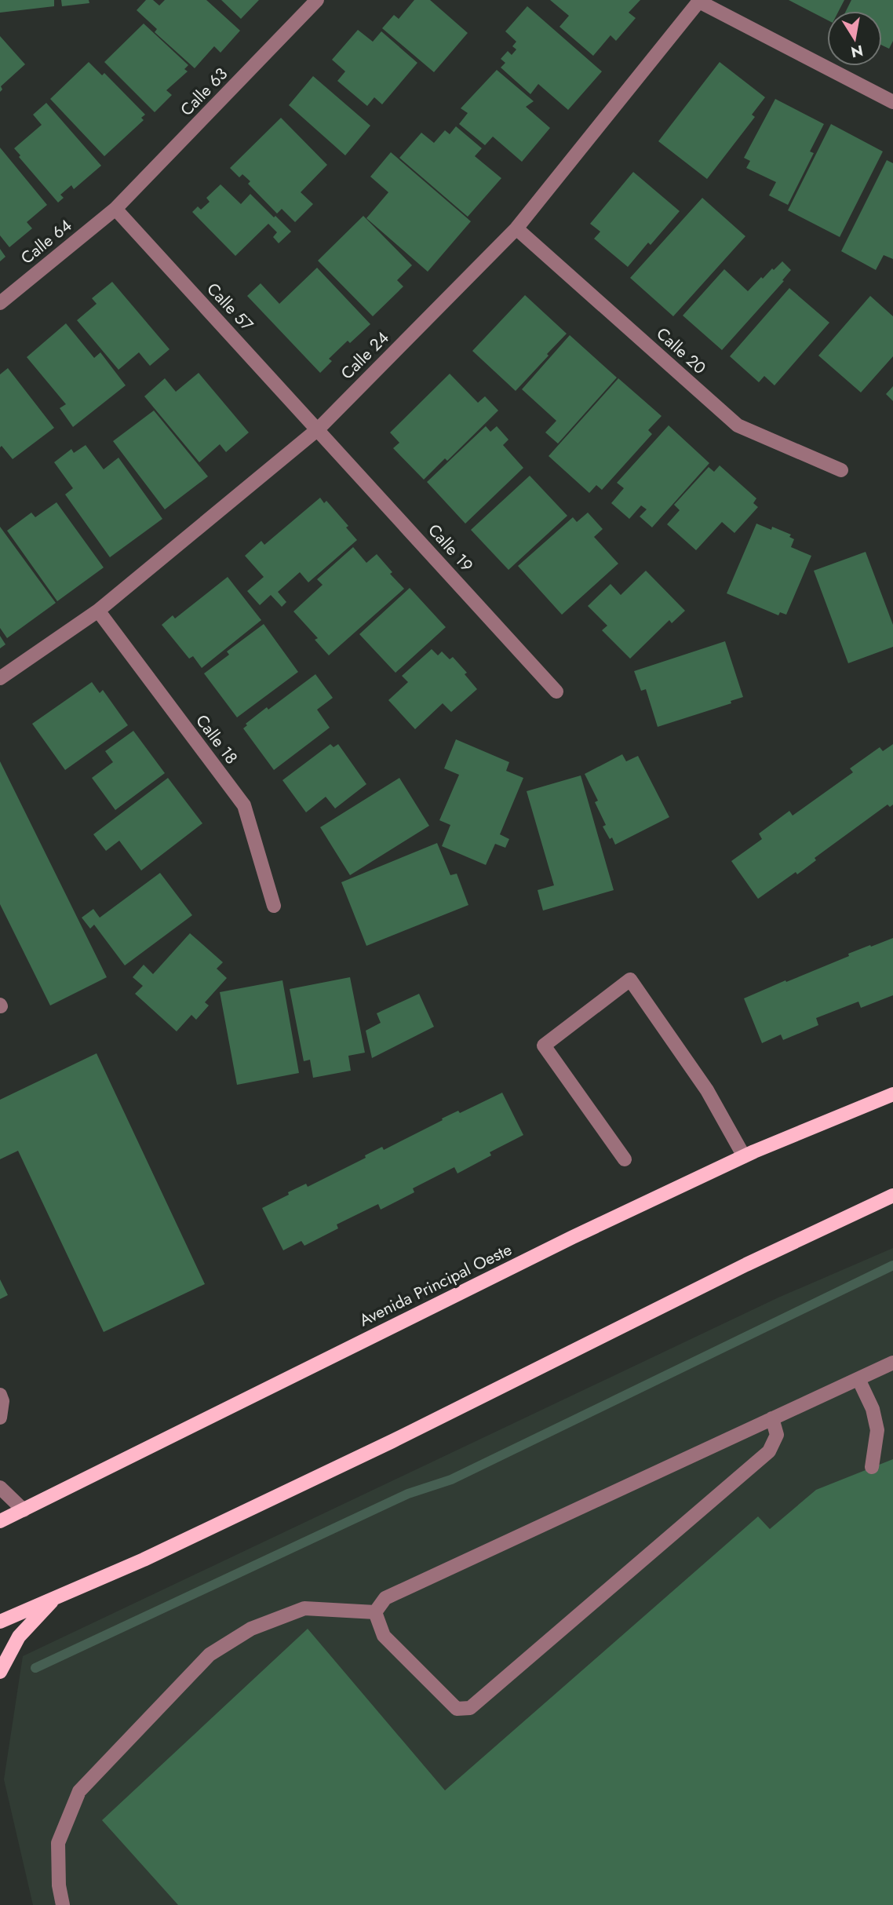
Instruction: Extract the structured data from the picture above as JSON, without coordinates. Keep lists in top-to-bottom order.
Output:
{
  "streets": {
    "main road": ["Avenida Principal Oeste"],
    "street": [
      "Calle 63",
      "Calle 64",
      "Calle 57",
      "Calle 20",
      "Calle 24",
      "Calle 19",
      "Calle 18"
    ]
  },
  "crossings": [
    ["Calle 63", "Calle 64"],
    ["Calle 63", "Calle 57"],
    ["Calle 64", "Calle 57"],
    ["Calle 57", "Calle 24"],
    ["Calle 57", "Calle 19"],
    ["Calle 20", "Calle 24"],
    ["Calle 24", "Calle 19"],
    ["Calle 24", "Calle 18"]
  ],
  "north": "bottom"
}
